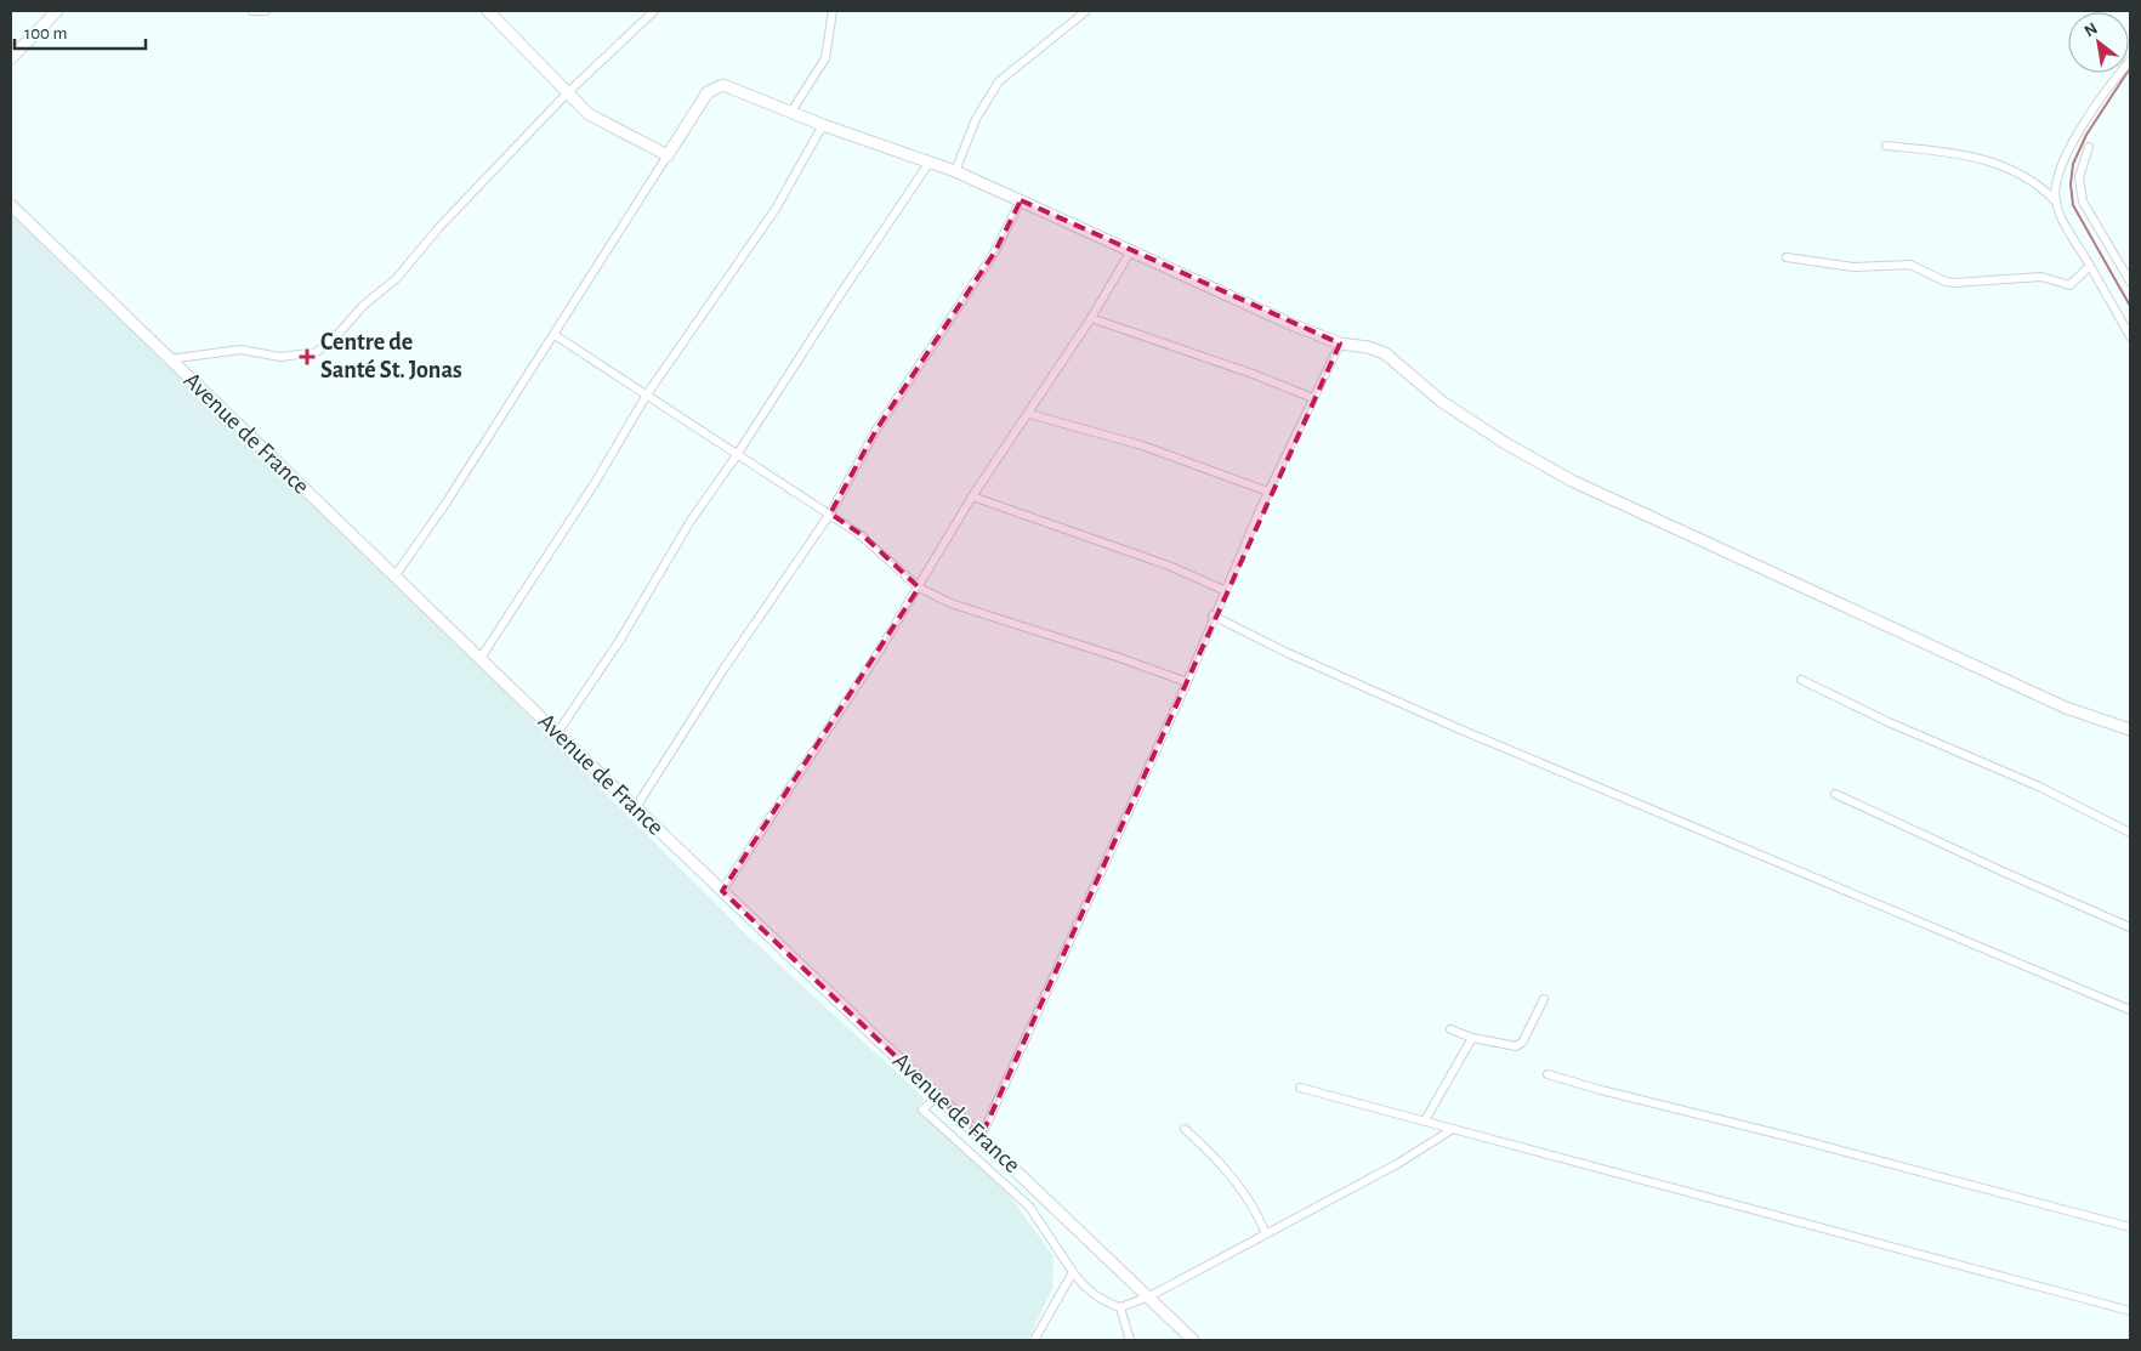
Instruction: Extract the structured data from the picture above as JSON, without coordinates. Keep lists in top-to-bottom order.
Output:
{
  "streets": {
    "street": ["Avenue de France"]
  },
  "places": {
    "health": ["Centre de Santé St. Jonas"]
  },
  "scale_bar": "100 m",
  "north": "top left"
}
